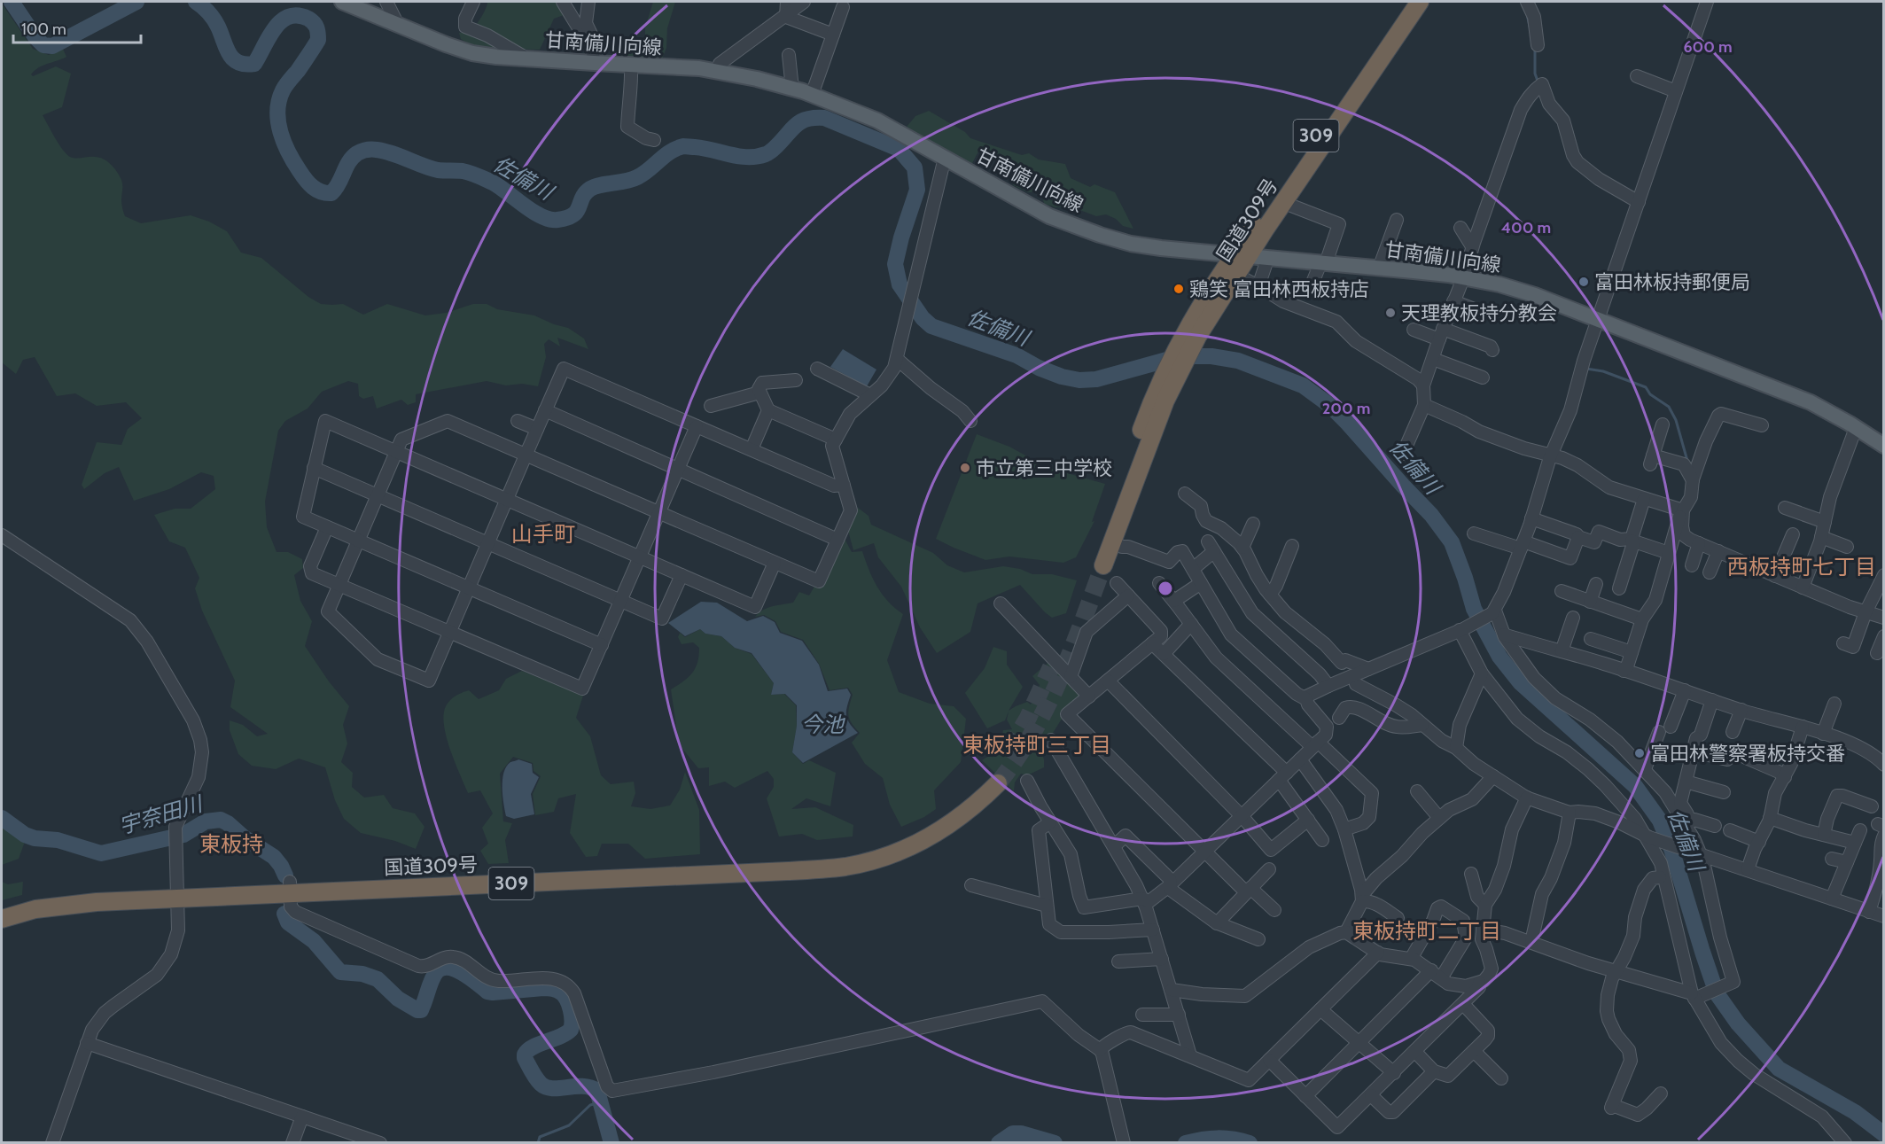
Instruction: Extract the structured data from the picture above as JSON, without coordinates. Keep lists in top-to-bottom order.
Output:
{
  "streets": {
    "highway": ["309", "国道309号"],
    "main road": ["甘南備川向線"]
  },
  "crossings": [
    ["甘南備川向線", "国道309号"]
  ],
  "districts": [
    "山手町",
    "西板持町七丁目",
    "東板持町三丁目",
    "東板持",
    "東板持町二丁目"
  ],
  "water": ["佐備川", "今池", "宇奈田川"],
  "places": [
    "富田林板持郵便局",
    "鶏笑 富田林西板持店",
    "天理教板持分教会",
    "市立第三中学校",
    "富田林警察署板持交番"
  ],
  "scale_bar": "100 m",
  "rings": ["600 m", "400 m", "200 m"]
}
